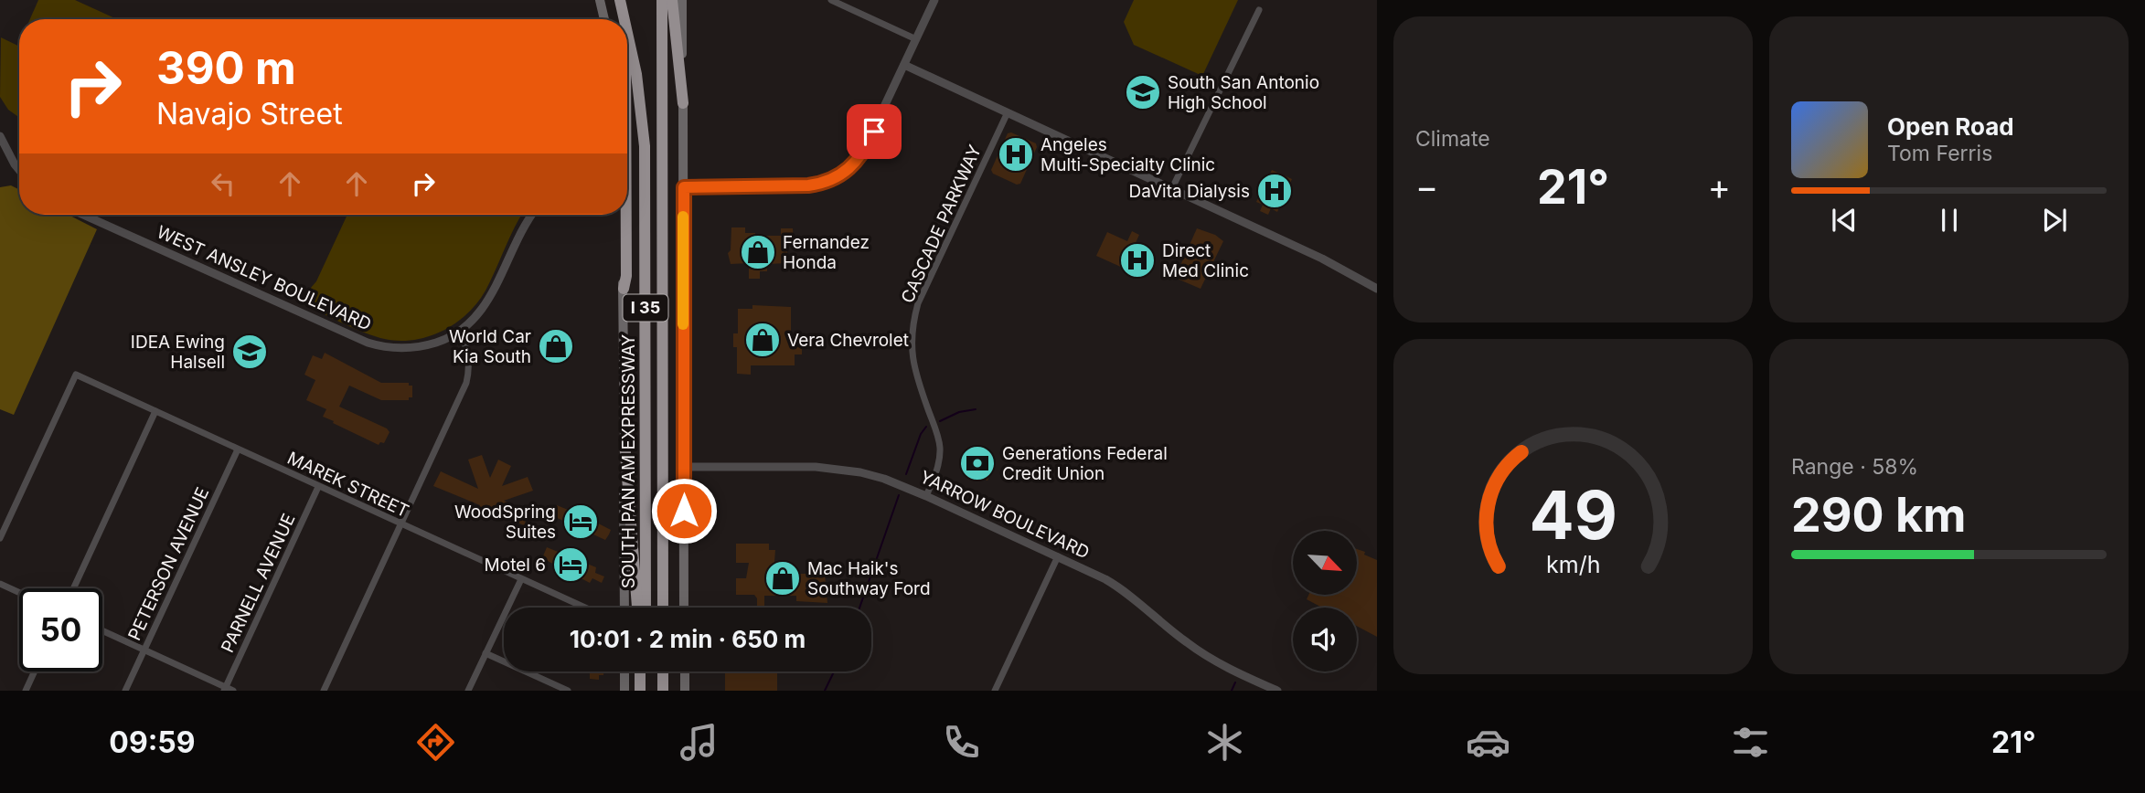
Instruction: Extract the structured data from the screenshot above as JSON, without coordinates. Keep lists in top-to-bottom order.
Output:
{
  "streets": {
    "highway": ["I 35", "SOUTH PAN AM EXPRESSWAY"],
    "street": [
      "CASCADE PARKWAY",
      "WEST ANSLEY BOULEVARD",
      "MAREK STREET",
      "YARROW BOULEVARD",
      "PETERSON AVENUE",
      "PARNELL AVENUE"
    ]
  },
  "crossings": [
    ["CASCADE PARKWAY", "YARROW BOULEVARD"],
    ["MAREK STREET", "PETERSON AVENUE"],
    ["MAREK STREET", "PARNELL AVENUE"]
  ],
  "places": {
    "school or university": ["South San Antonio High School", "IDEA Ewing Halsell"],
    "hospital": ["Angeles Multi-Specialty Clinic", "DaVita Dialysis", "Direct Med Clinic"],
    "shop": [
      "Fernandez Honda",
      "Vera Chevrolet",
      "World Car Kia South",
      "Mac Haik's Southway Ford"
    ],
    "bank": ["Generations Federal Credit Union"],
    "hotel": ["WoodSpring Suites", "Motel 6"]
  },
  "north": "bottom right",
  "page": {
    "tile": [
      "Climate",
      ["Range · 58%", "290 km"]
    ],
    "turn": ["390 m", "Navajo Street"],
    "song": ["Open Road", "Tom Ferris"],
    "heat": ["−", "21°", "+"],
    "limit": "50",
    "trip": "10:01 · 2 min · 650 m",
    "tabs": ["09:59", "21°"],
    "gauge": ["49", "km/h"]
  }
}
